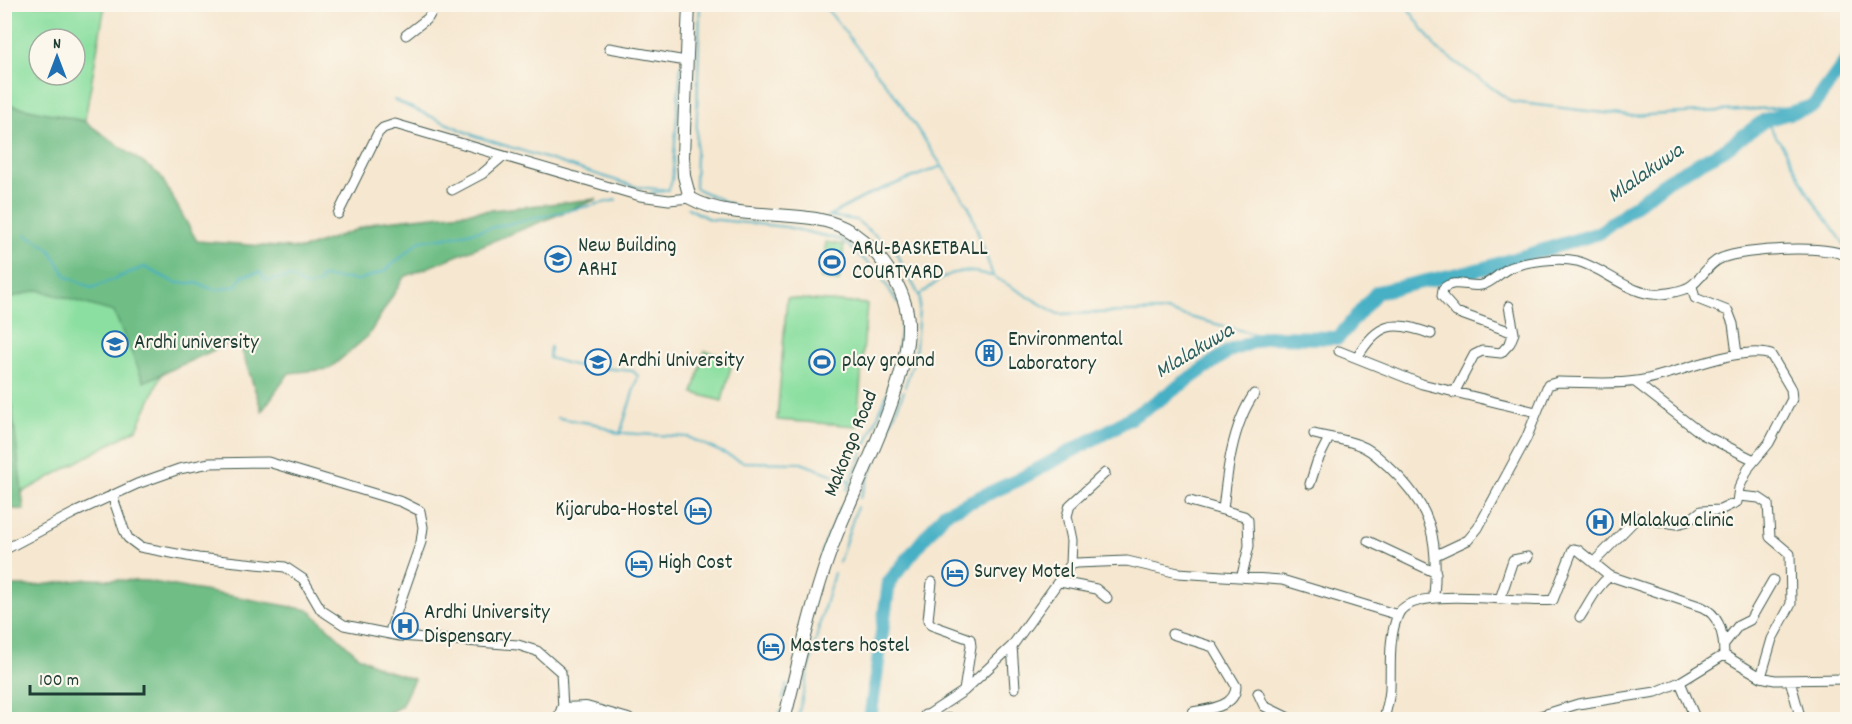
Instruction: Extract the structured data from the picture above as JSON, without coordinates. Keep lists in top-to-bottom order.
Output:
{
  "streets": {
    "street": ["Makongo Road"]
  },
  "water": ["Mlalakuwa"],
  "places": {
    "school or university": ["New Building ARHI", "Ardhi university", "Ardhi University"],
    "sports": ["ARU-BASKETBALL COURTYARD", "play ground"],
    "building": ["Environmental Laboratory"],
    "hotel": [
      "Kijaruba-Hostel",
      "High Cost",
      "Survey Motel",
      "Masters hostel"
    ],
    "hospital": ["Mlalakua clinic", "Ardhi University Dispensary"]
  },
  "scale_bar": "100 m",
  "north": "top"
}
